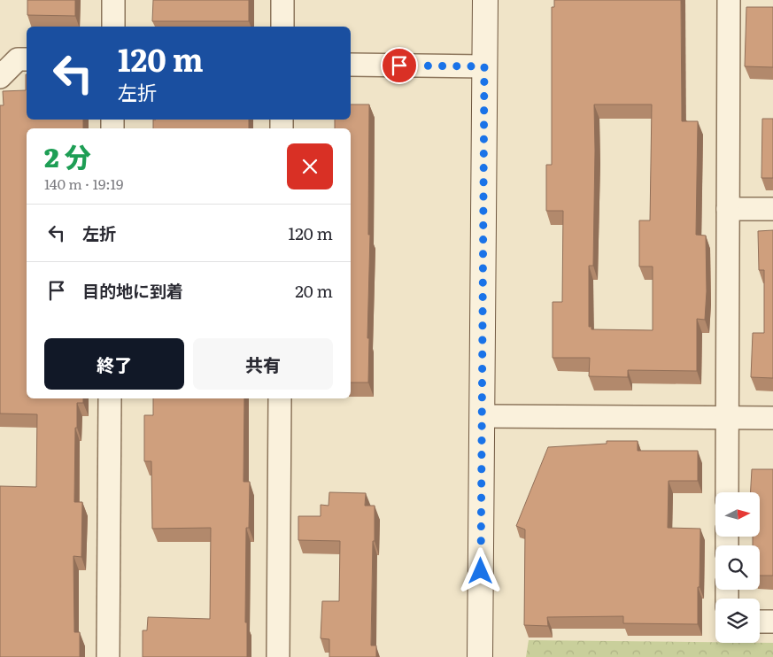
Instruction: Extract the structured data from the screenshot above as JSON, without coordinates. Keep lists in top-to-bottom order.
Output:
{
  "north": "right",
  "page": {
    "turn": ["120 m", "左折"],
    "heading": ["2 分", "140 m · 19:19"],
    "list": [
      {
        "name": "左折",
        "value": "120 m"
      },
      {
        "name": "目的地に到着",
        "value": "20 m"
      }
    ],
    "buttons": ["終了", "共有"]
  }
}
